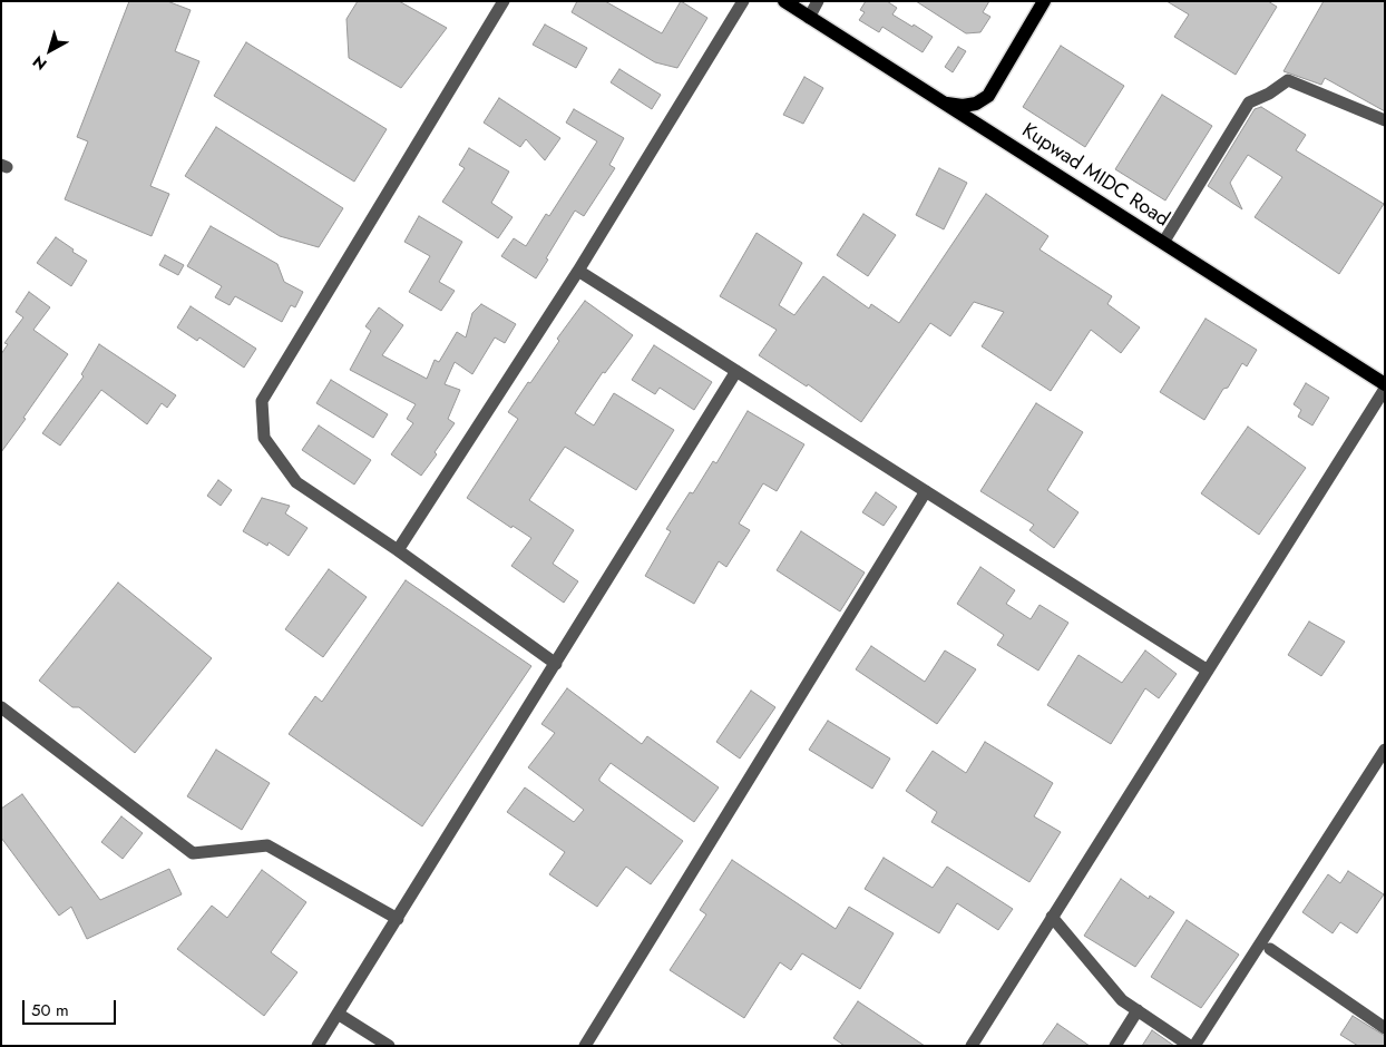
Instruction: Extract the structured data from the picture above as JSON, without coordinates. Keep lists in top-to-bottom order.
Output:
{
  "streets": {
    "main road": ["Kupwad MIDC Road"]
  },
  "scale_bar": "50 m",
  "north": "bottom left"
}
